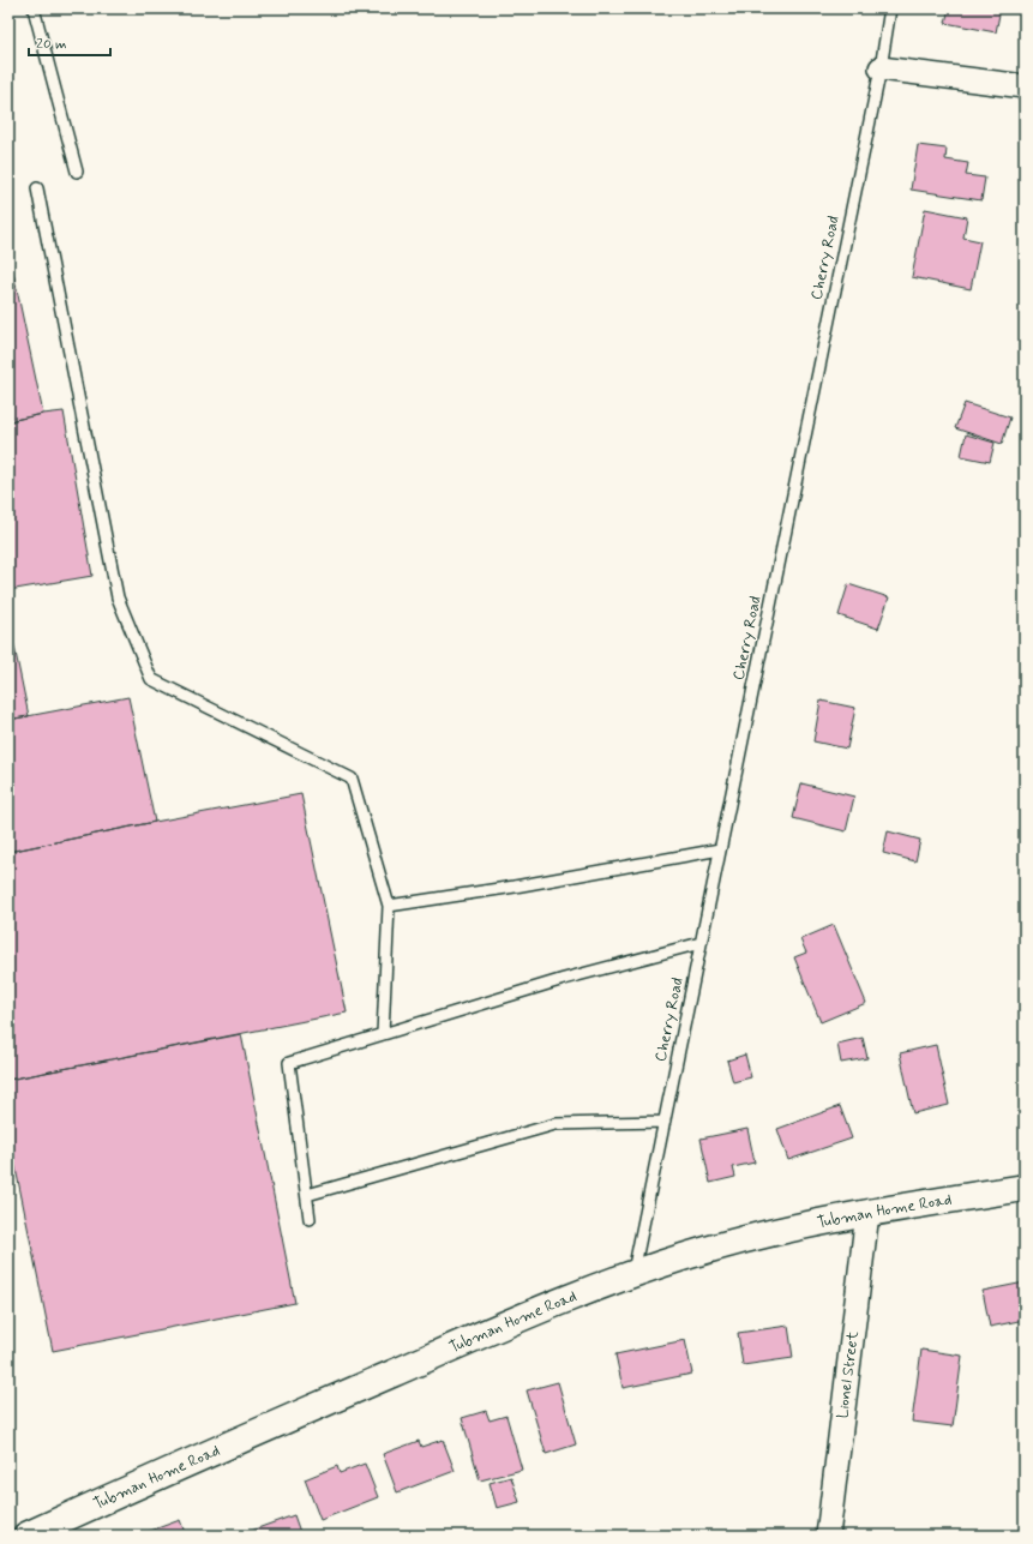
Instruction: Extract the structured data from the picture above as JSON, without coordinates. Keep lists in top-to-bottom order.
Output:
{
  "streets": {
    "street": ["Tubman Home Road", "Lionel Street"],
    "lane": ["Cherry Road"]
  },
  "crossings": [
    ["Cherry Road", "Tubman Home Road"],
    ["Tubman Home Road", "Lionel Street"]
  ],
  "scale_bar": "20 m"
}
